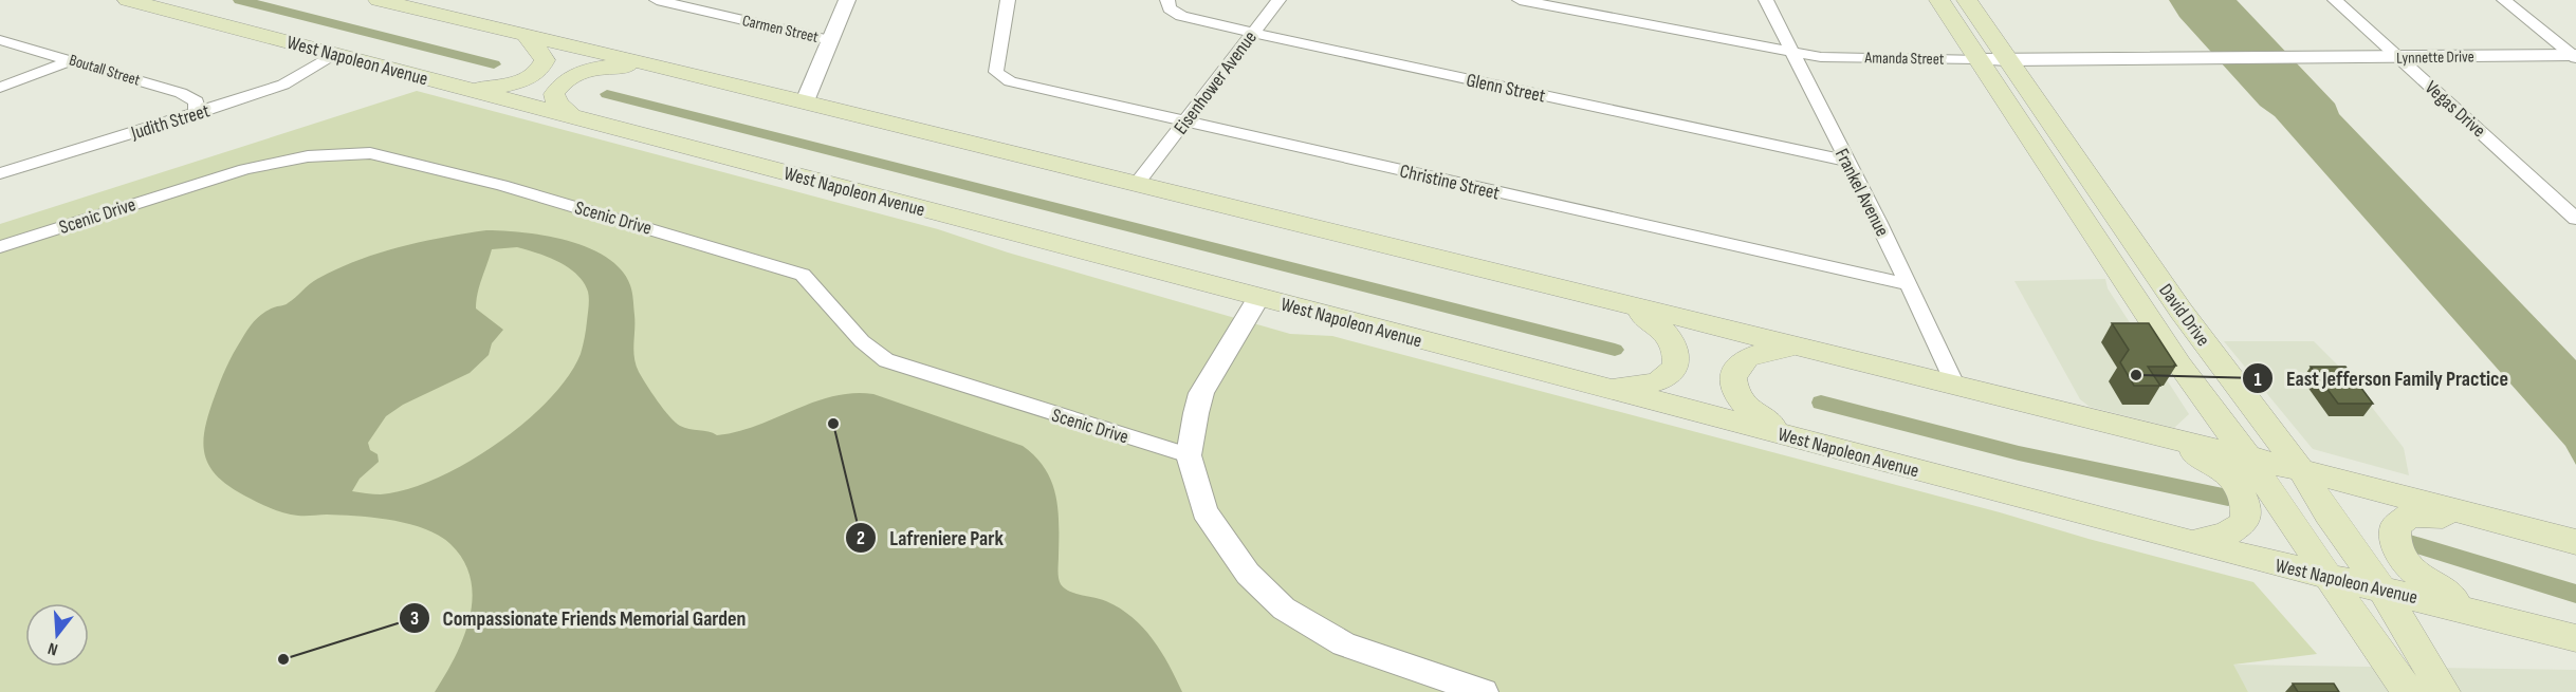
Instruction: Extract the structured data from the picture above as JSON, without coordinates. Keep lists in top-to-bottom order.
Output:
{
  "streets": {
    "main road": ["West Napoleon Avenue", "David Drive"],
    "street": [
      "Carmen Street",
      "Lynnette Drive",
      "Amanda Street",
      "Boutall Street",
      "Eisenhower Avenue",
      "Glenn Street",
      "Vegas Drive",
      "Judith Street",
      "Christine Street",
      "Frankel Avenue",
      "Scenic Drive"
    ]
  },
  "crossings": [
    ["Lynnette Drive", "Amanda Street"],
    ["Lynnette Drive", "Vegas Drive"],
    ["Amanda Street", "Frankel Avenue"],
    ["Amanda Street", "David Drive"],
    ["West Napoleon Avenue", "Judith Street"],
    ["West Napoleon Avenue", "David Drive"],
    ["Boutall Street", "Judith Street"],
    ["Eisenhower Avenue", "Glenn Street"],
    ["Eisenhower Avenue", "Christine Street"],
    ["Glenn Street", "Frankel Avenue"],
    ["Christine Street", "Frankel Avenue"]
  ],
  "places": ["East Jefferson Family Practice", "Lafreniere Park", "Compassionate Friends Memorial Garden"],
  "north": "bottom"
}
